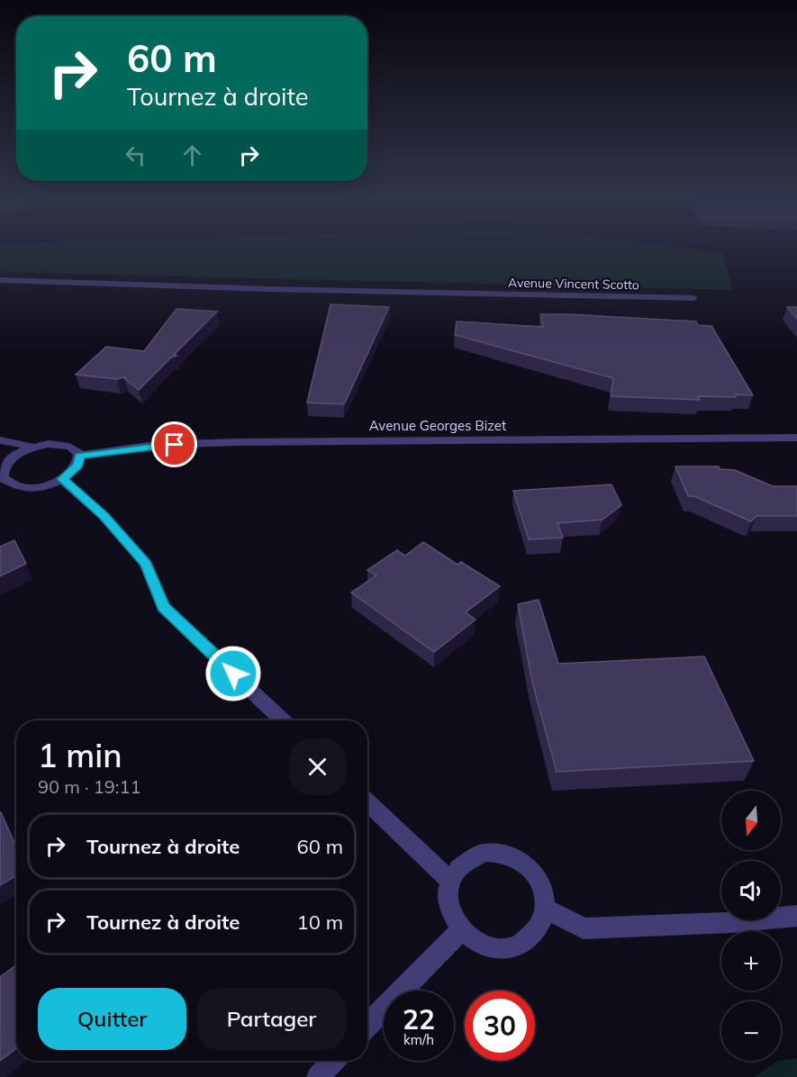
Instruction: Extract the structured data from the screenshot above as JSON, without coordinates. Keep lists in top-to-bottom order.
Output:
{
  "streets": {
    "street": ["Avenue Vincent Scotto", "Avenue Georges Bizet"]
  },
  "north": "bottom",
  "page": {
    "turn": ["60 m", "Tournez à droite"],
    "heading": ["1 min", "90 m · 19:11"],
    "map_buttons": ["+", "−"],
    "list": [
      {
        "name": "Tournez à droite",
        "value": "60 m"
      },
      {
        "name": "Tournez à droite",
        "value": "10 m"
      }
    ],
    "buttons": ["Quitter", "Partager"],
    "speed": "22 km/h",
    "limit": "30"
  }
}
